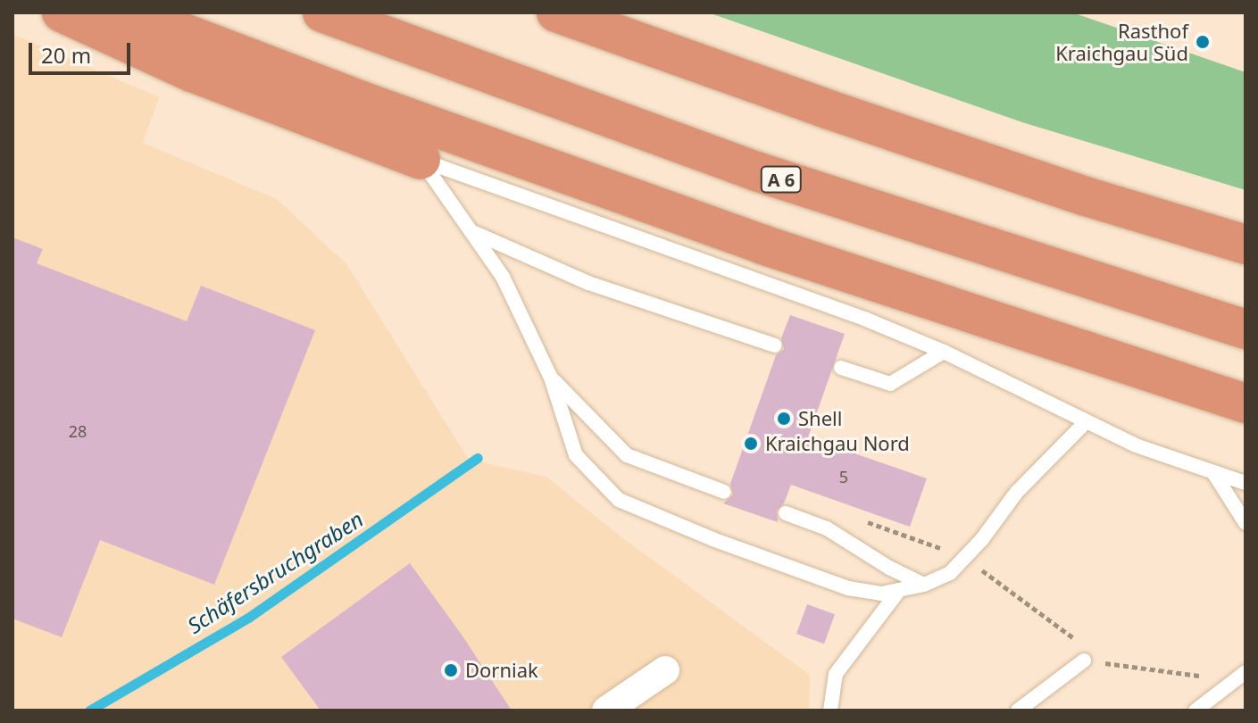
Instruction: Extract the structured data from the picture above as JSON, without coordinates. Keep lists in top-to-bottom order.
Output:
{
  "streets": {
    "highway": ["A 6"]
  },
  "water": ["Schäfersbruchgraben"],
  "places": [
    "Rasthof Kraichgau Süd",
    "Shell",
    "Kraichgau Nord",
    "Dorniak"
  ],
  "house_numbers": ["28", "5"],
  "scale_bar": "20 m"
}
